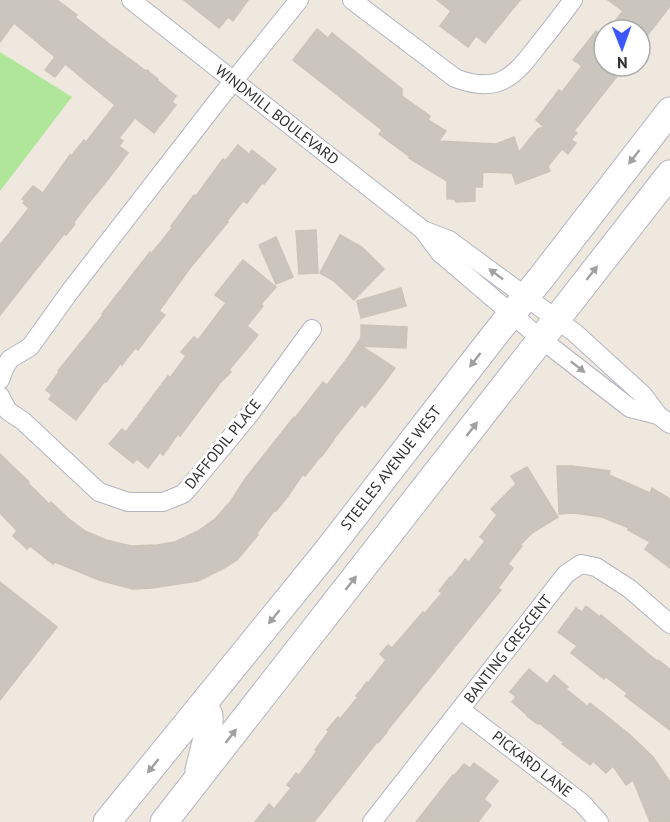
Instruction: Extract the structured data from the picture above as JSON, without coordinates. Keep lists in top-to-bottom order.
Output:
{
  "streets": {
    "main road": ["STEELES AVENUE WEST"],
    "street": [
      "WINDMILL BOULEVARD",
      "DAFFODIL PLACE",
      "BANTING CRESCENT",
      "PICKARD LANE"
    ]
  },
  "crossings": [
    ["WINDMILL BOULEVARD", "STEELES AVENUE WEST"],
    ["BANTING CRESCENT", "PICKARD LANE"]
  ],
  "north": "bottom"
}
